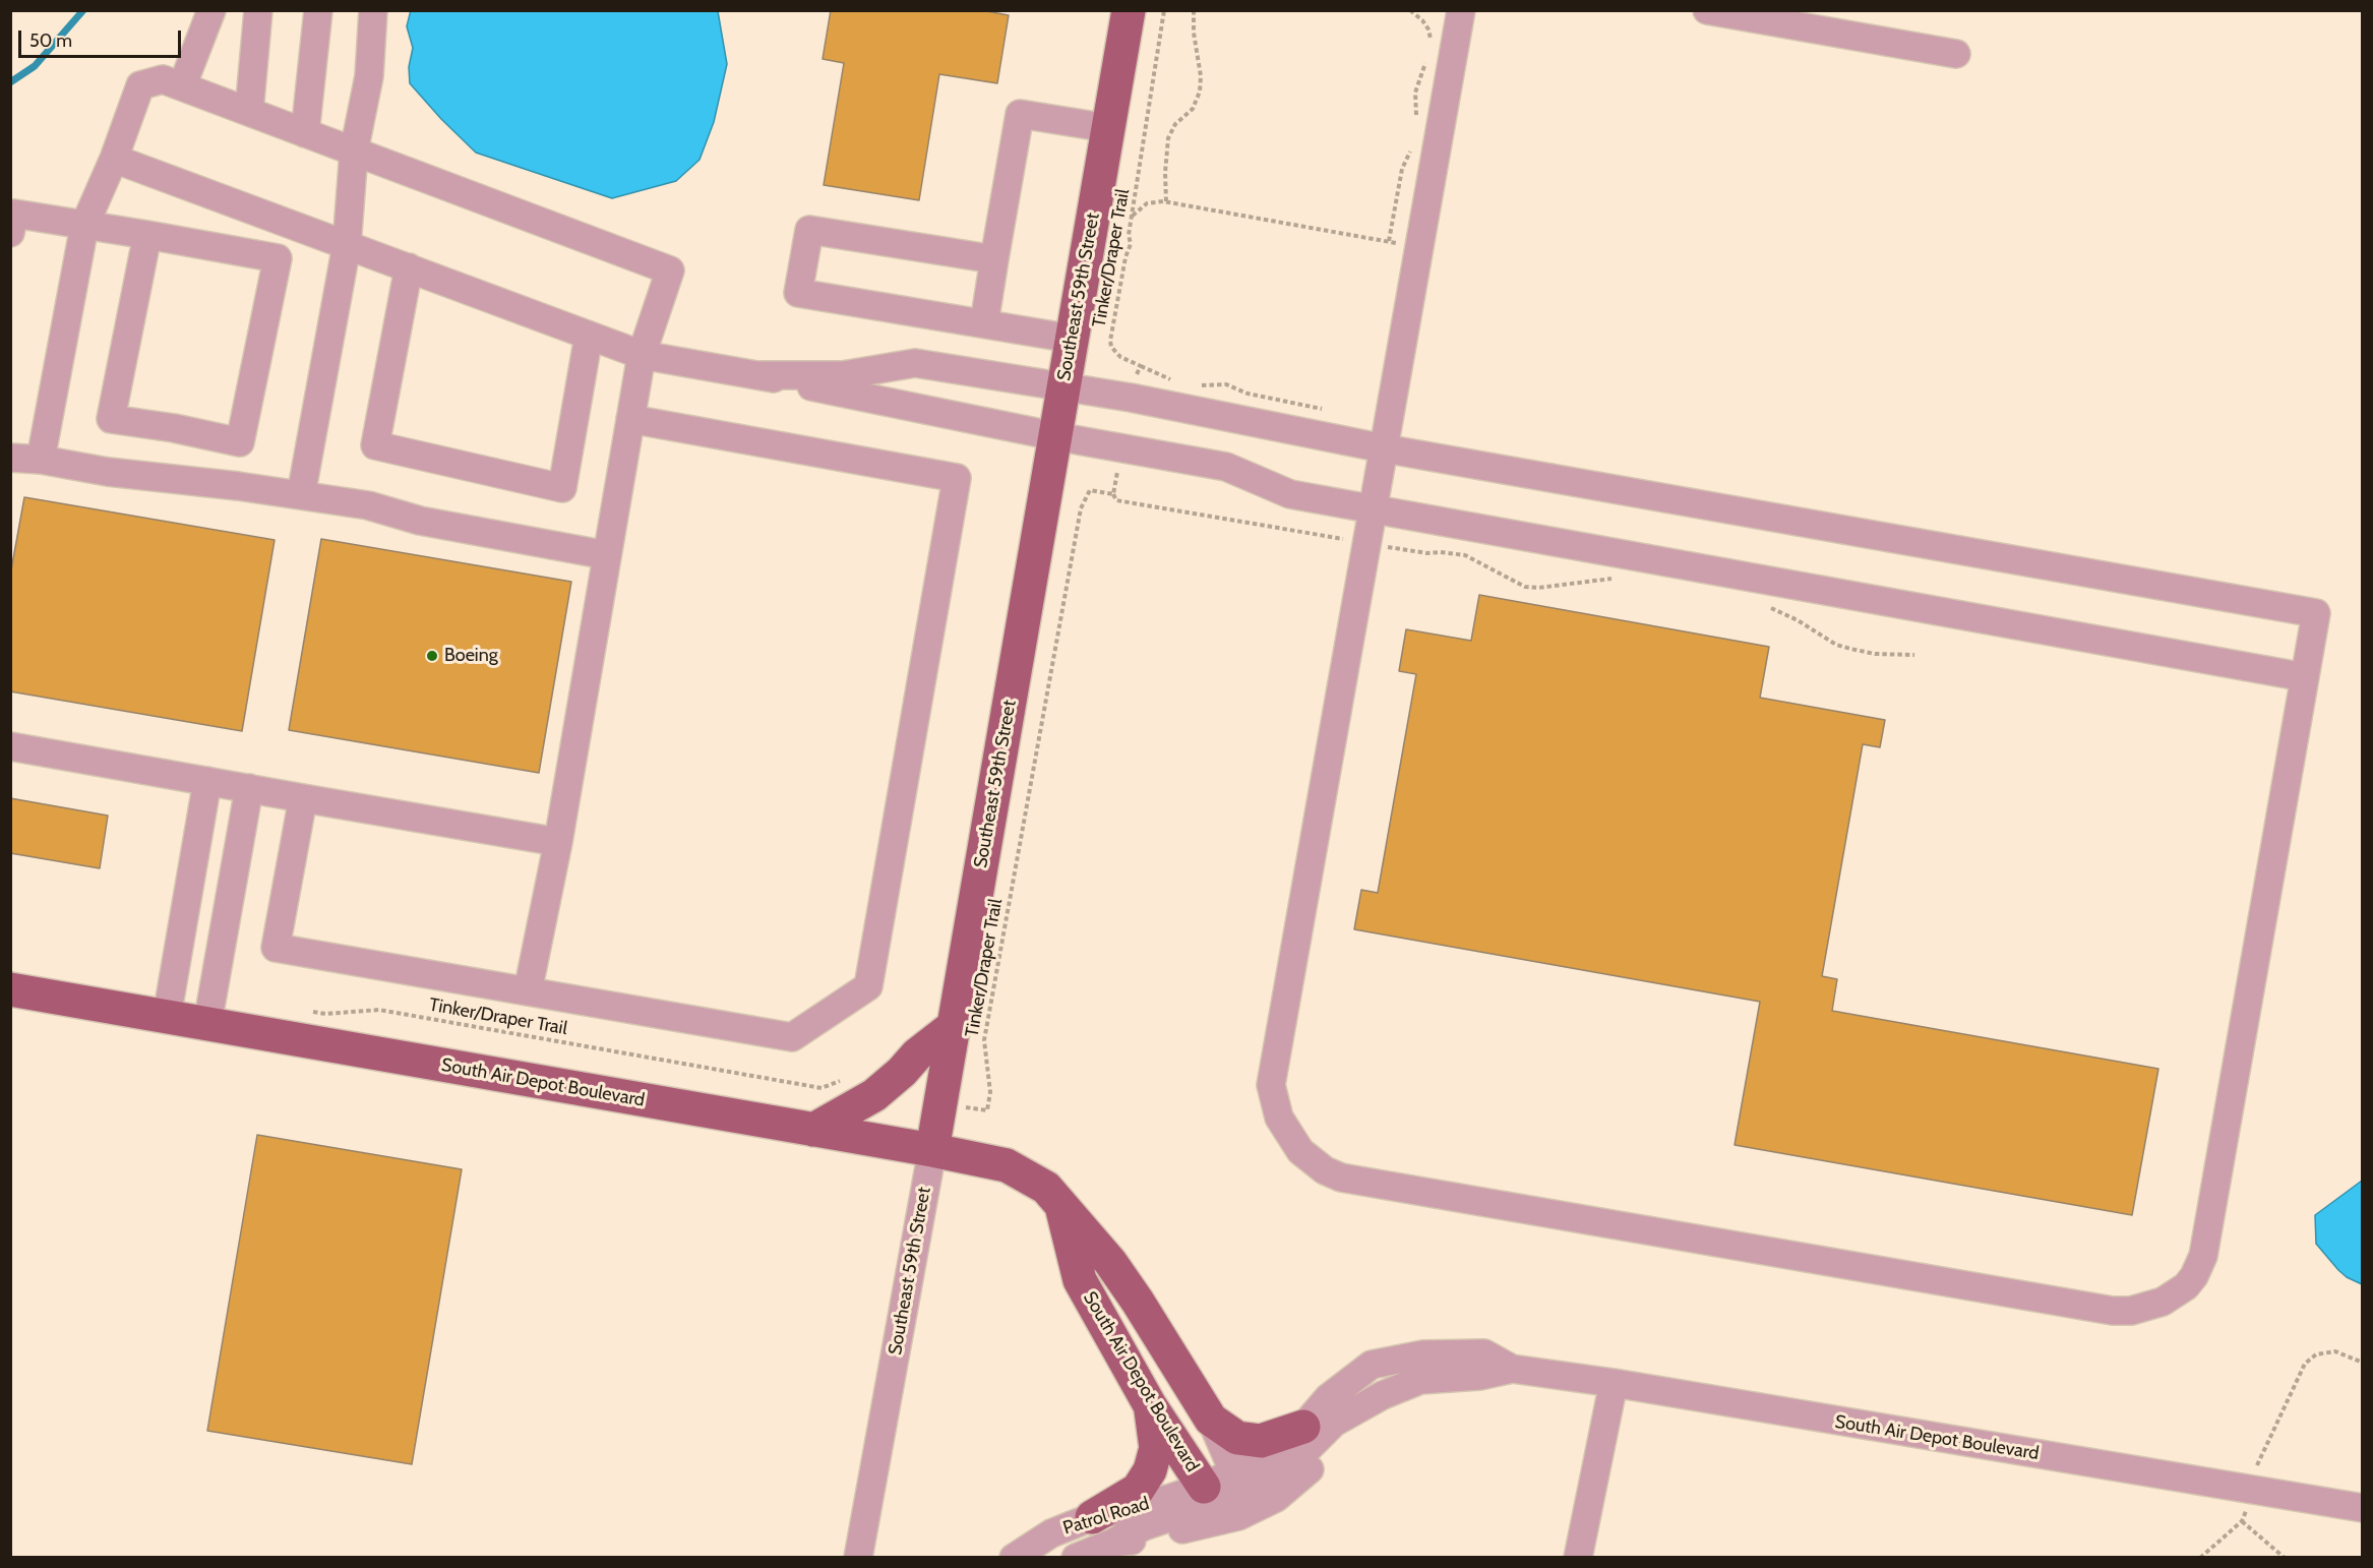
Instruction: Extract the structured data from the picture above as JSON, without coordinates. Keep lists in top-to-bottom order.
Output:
{
  "streets": {
    "main road": ["Southeast 59th Street", "South Air Depot Boulevard"],
    "street": ["Patrol Road"],
    "path": ["Tinker/Draper Trail"]
  },
  "crossings": [
    ["Tinker/Draper Trail", "Southeast 59th Street"],
    ["Southeast 59th Street", "South Air Depot Boulevard"],
    ["South Air Depot Boulevard", "Patrol Road"]
  ],
  "places": ["Boeing"],
  "scale_bar": "50 m"
}
